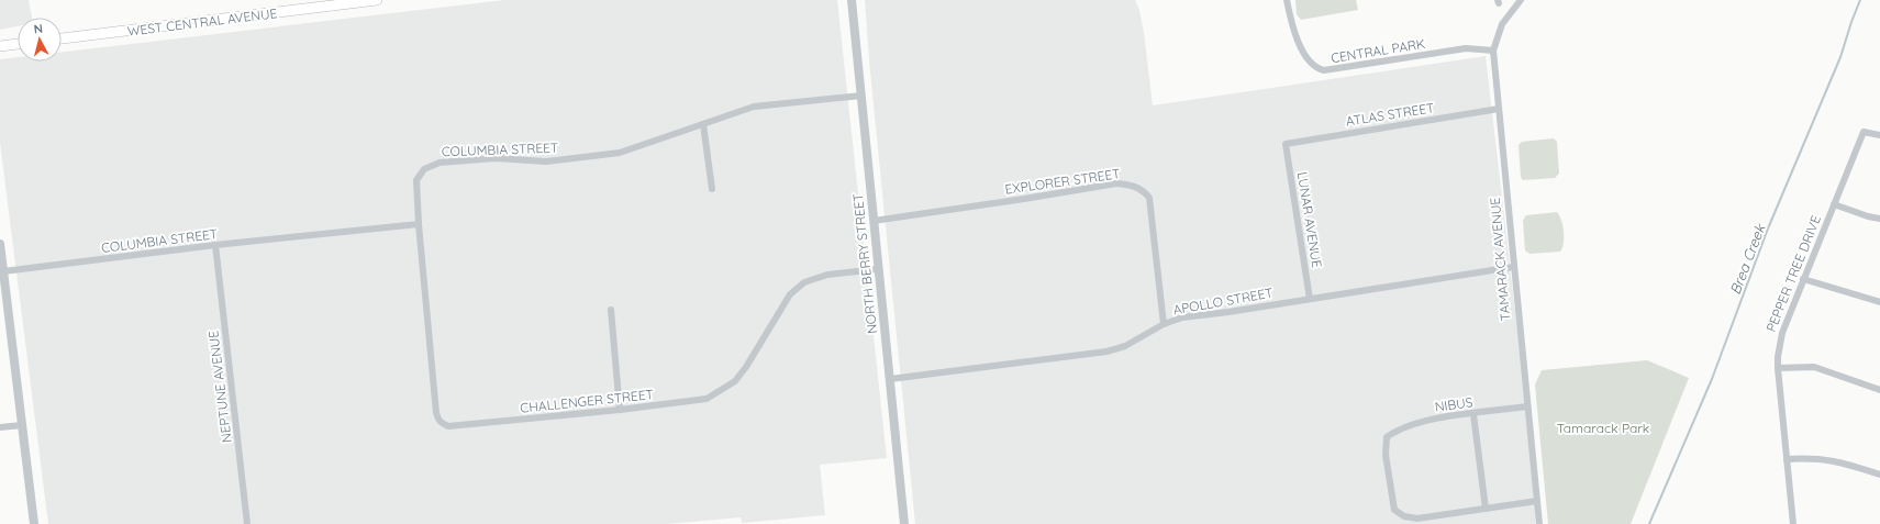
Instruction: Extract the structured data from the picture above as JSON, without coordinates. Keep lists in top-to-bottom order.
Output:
{
  "streets": {
    "main road": ["WEST CENTRAL AVENUE"],
    "street": [
      "CENTRAL PARK",
      "ATLAS STREET",
      "COLUMBIA STREET",
      "EXPLORER STREET",
      "LUNAR AVENUE",
      "TAMARACK AVENUE",
      "NORTH BERRY STREET",
      "PEPPER TREE DRIVE",
      "APOLLO STREET",
      "NEPTUNE AVENUE",
      "CHALLENGER STREET",
      "NIBUS"
    ]
  },
  "crossings": [
    ["CENTRAL PARK", "TAMARACK AVENUE"],
    ["ATLAS STREET", "LUNAR AVENUE"],
    ["ATLAS STREET", "TAMARACK AVENUE"],
    ["COLUMBIA STREET", "NORTH BERRY STREET"],
    ["COLUMBIA STREET", "NEPTUNE AVENUE"],
    ["COLUMBIA STREET", "CHALLENGER STREET"],
    ["EXPLORER STREET", "NORTH BERRY STREET"],
    ["EXPLORER STREET", "APOLLO STREET"],
    ["LUNAR AVENUE", "APOLLO STREET"],
    ["TAMARACK AVENUE", "APOLLO STREET"],
    ["TAMARACK AVENUE", "NIBUS"],
    ["NORTH BERRY STREET", "APOLLO STREET"],
    ["NORTH BERRY STREET", "CHALLENGER STREET"]
  ],
  "water": ["Brea Creek"],
  "parks": ["Tamarack Park"],
  "north": "top"
}
